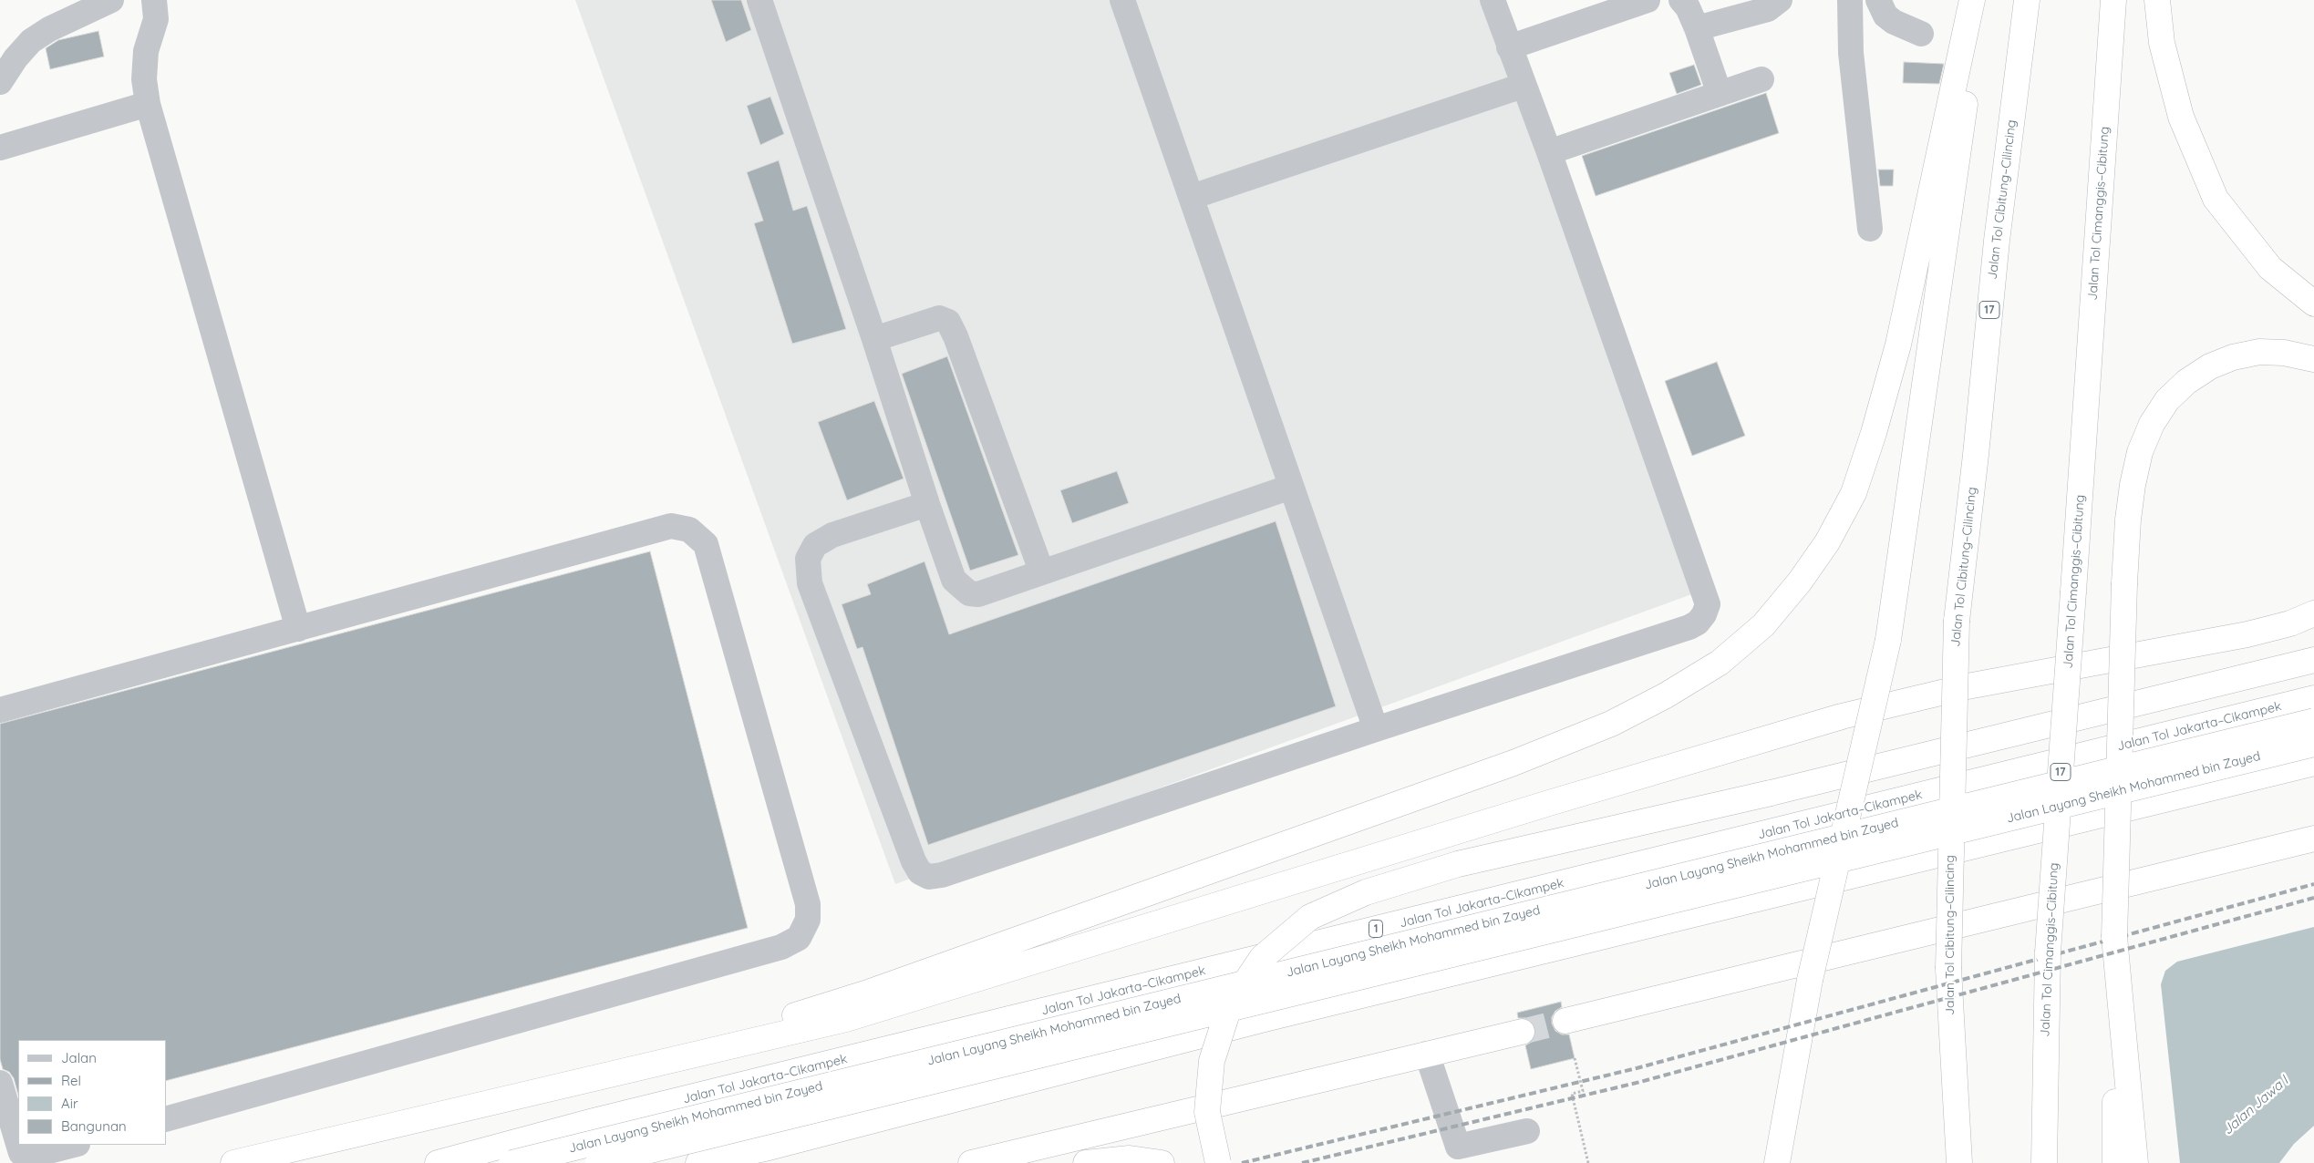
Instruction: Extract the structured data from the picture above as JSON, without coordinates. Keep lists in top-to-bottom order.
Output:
{
  "streets": {
    "highway": [
      "Jalan Tol Cibitung–Cilincing",
      "Jalan Tol Cimanggis–Cibitung",
      "17",
      "Jalan Tol Jakarta–Cikampek",
      "Jalan Layang Sheikh Mohammed bin Zayed",
      "1"
    ]
  },
  "water": ["Jalan Jawa I"],
  "legend": [
    "Jalan",
    "Rel",
    "Air",
    "Bangunan"
  ]
}
